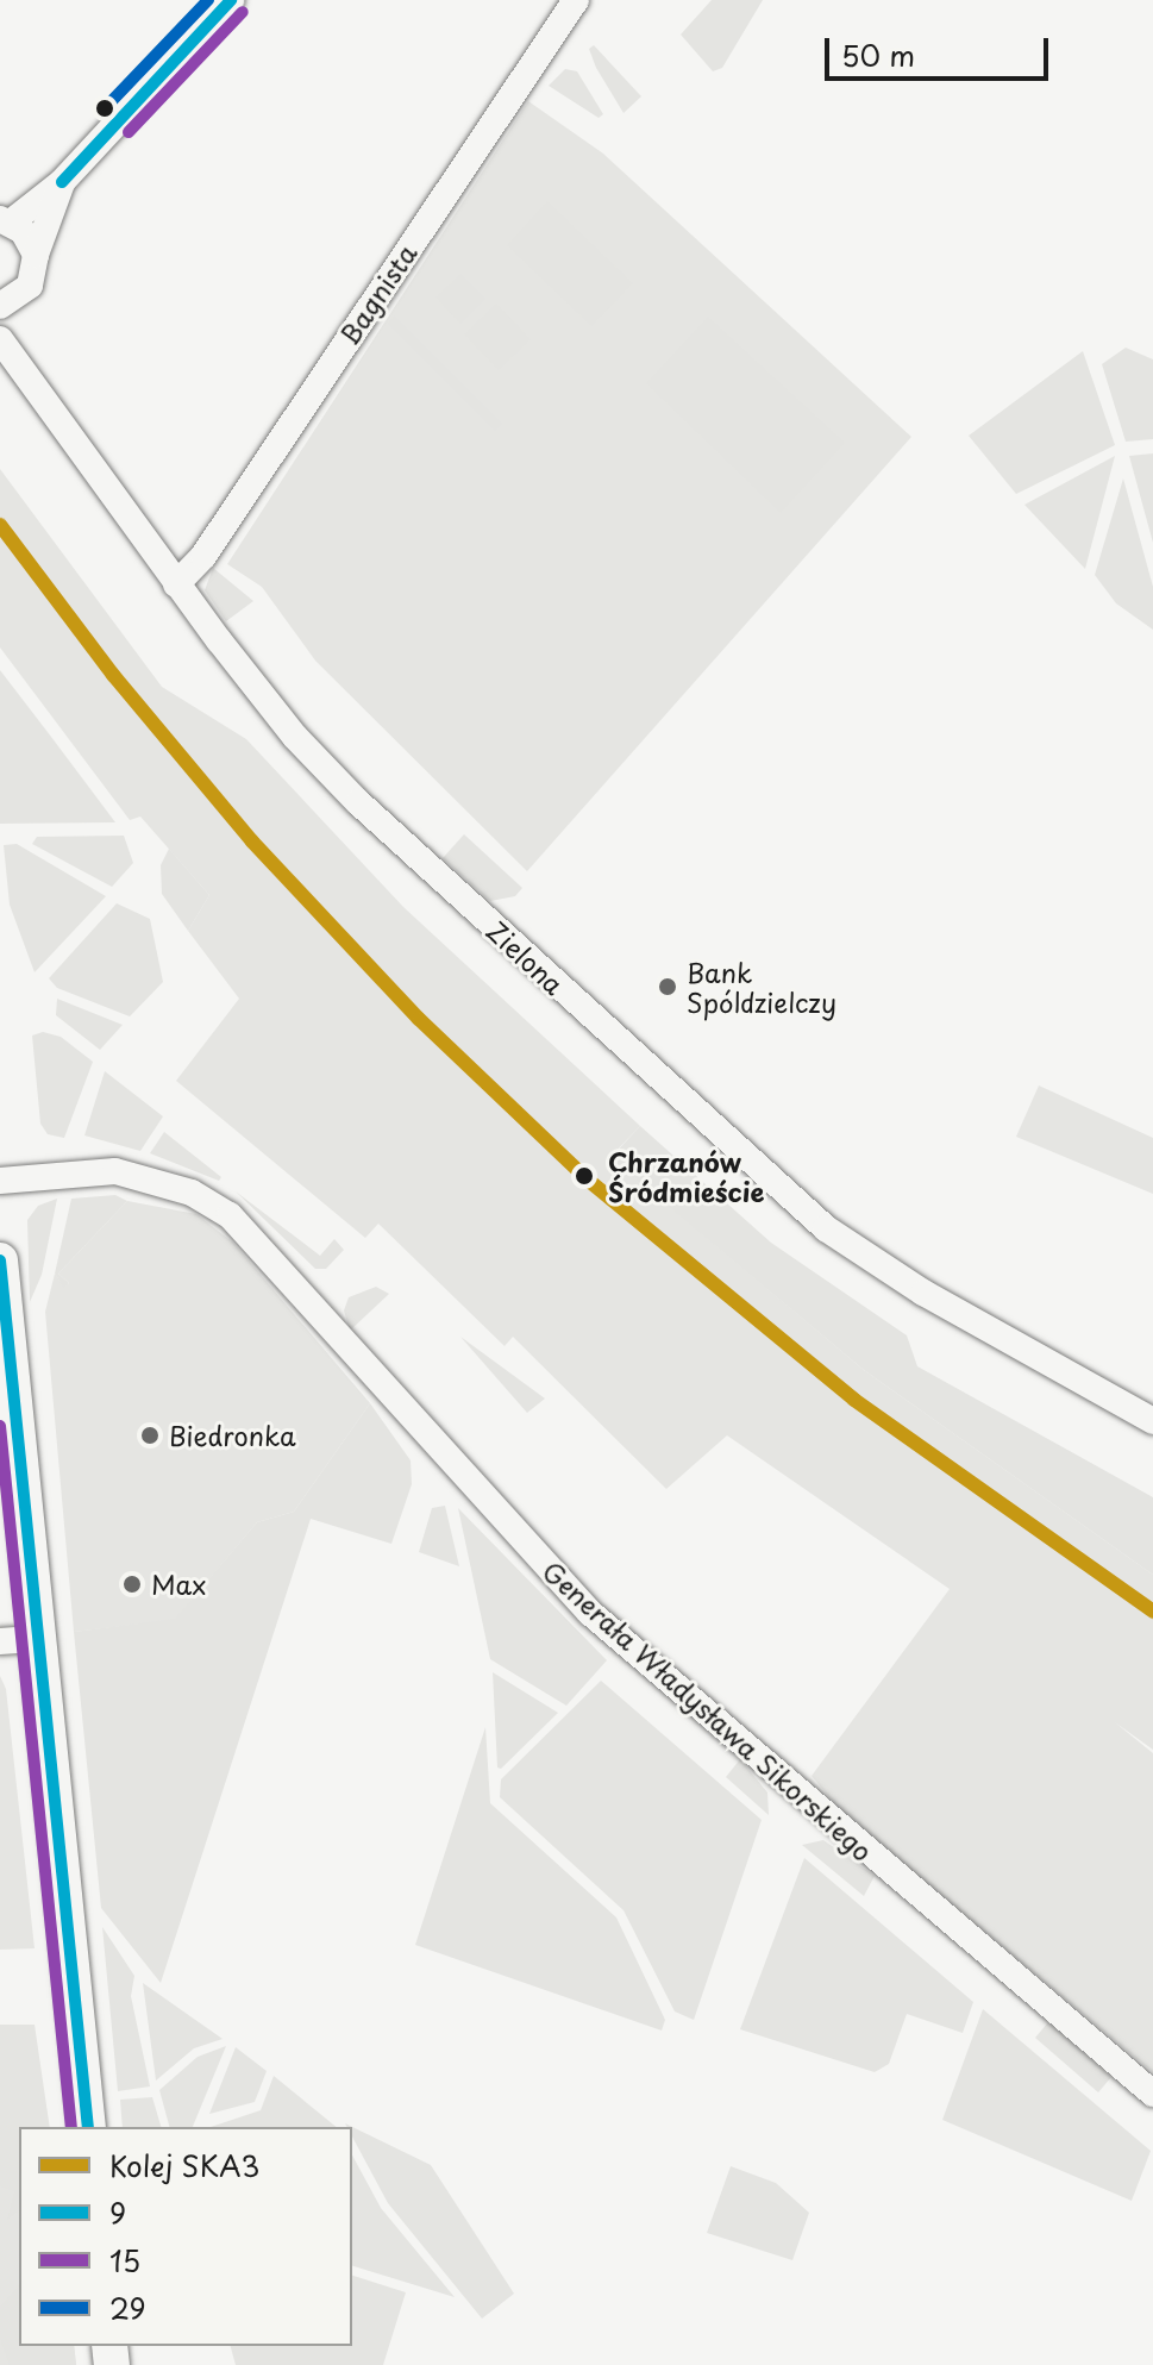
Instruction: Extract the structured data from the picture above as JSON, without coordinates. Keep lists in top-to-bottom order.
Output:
{
  "streets": {
    "street": ["Bagnista", "Zielona", "Generała Władysława Sikorskiego"]
  },
  "crossings": [
    ["Bagnista", "Zielona"]
  ],
  "places": [
    "Bank Spóldzielczy",
    "Chrzanów Śródmieście",
    "Biedronka",
    "Max"
  ],
  "lines": [
    "transit line 9",
    "transit line 29",
    "transit line 15",
    "rail line SKA3"
  ],
  "legend": [
    "Kolej SKA3",
    "9",
    "15",
    "29"
  ],
  "scale_bar": "50 m"
}
